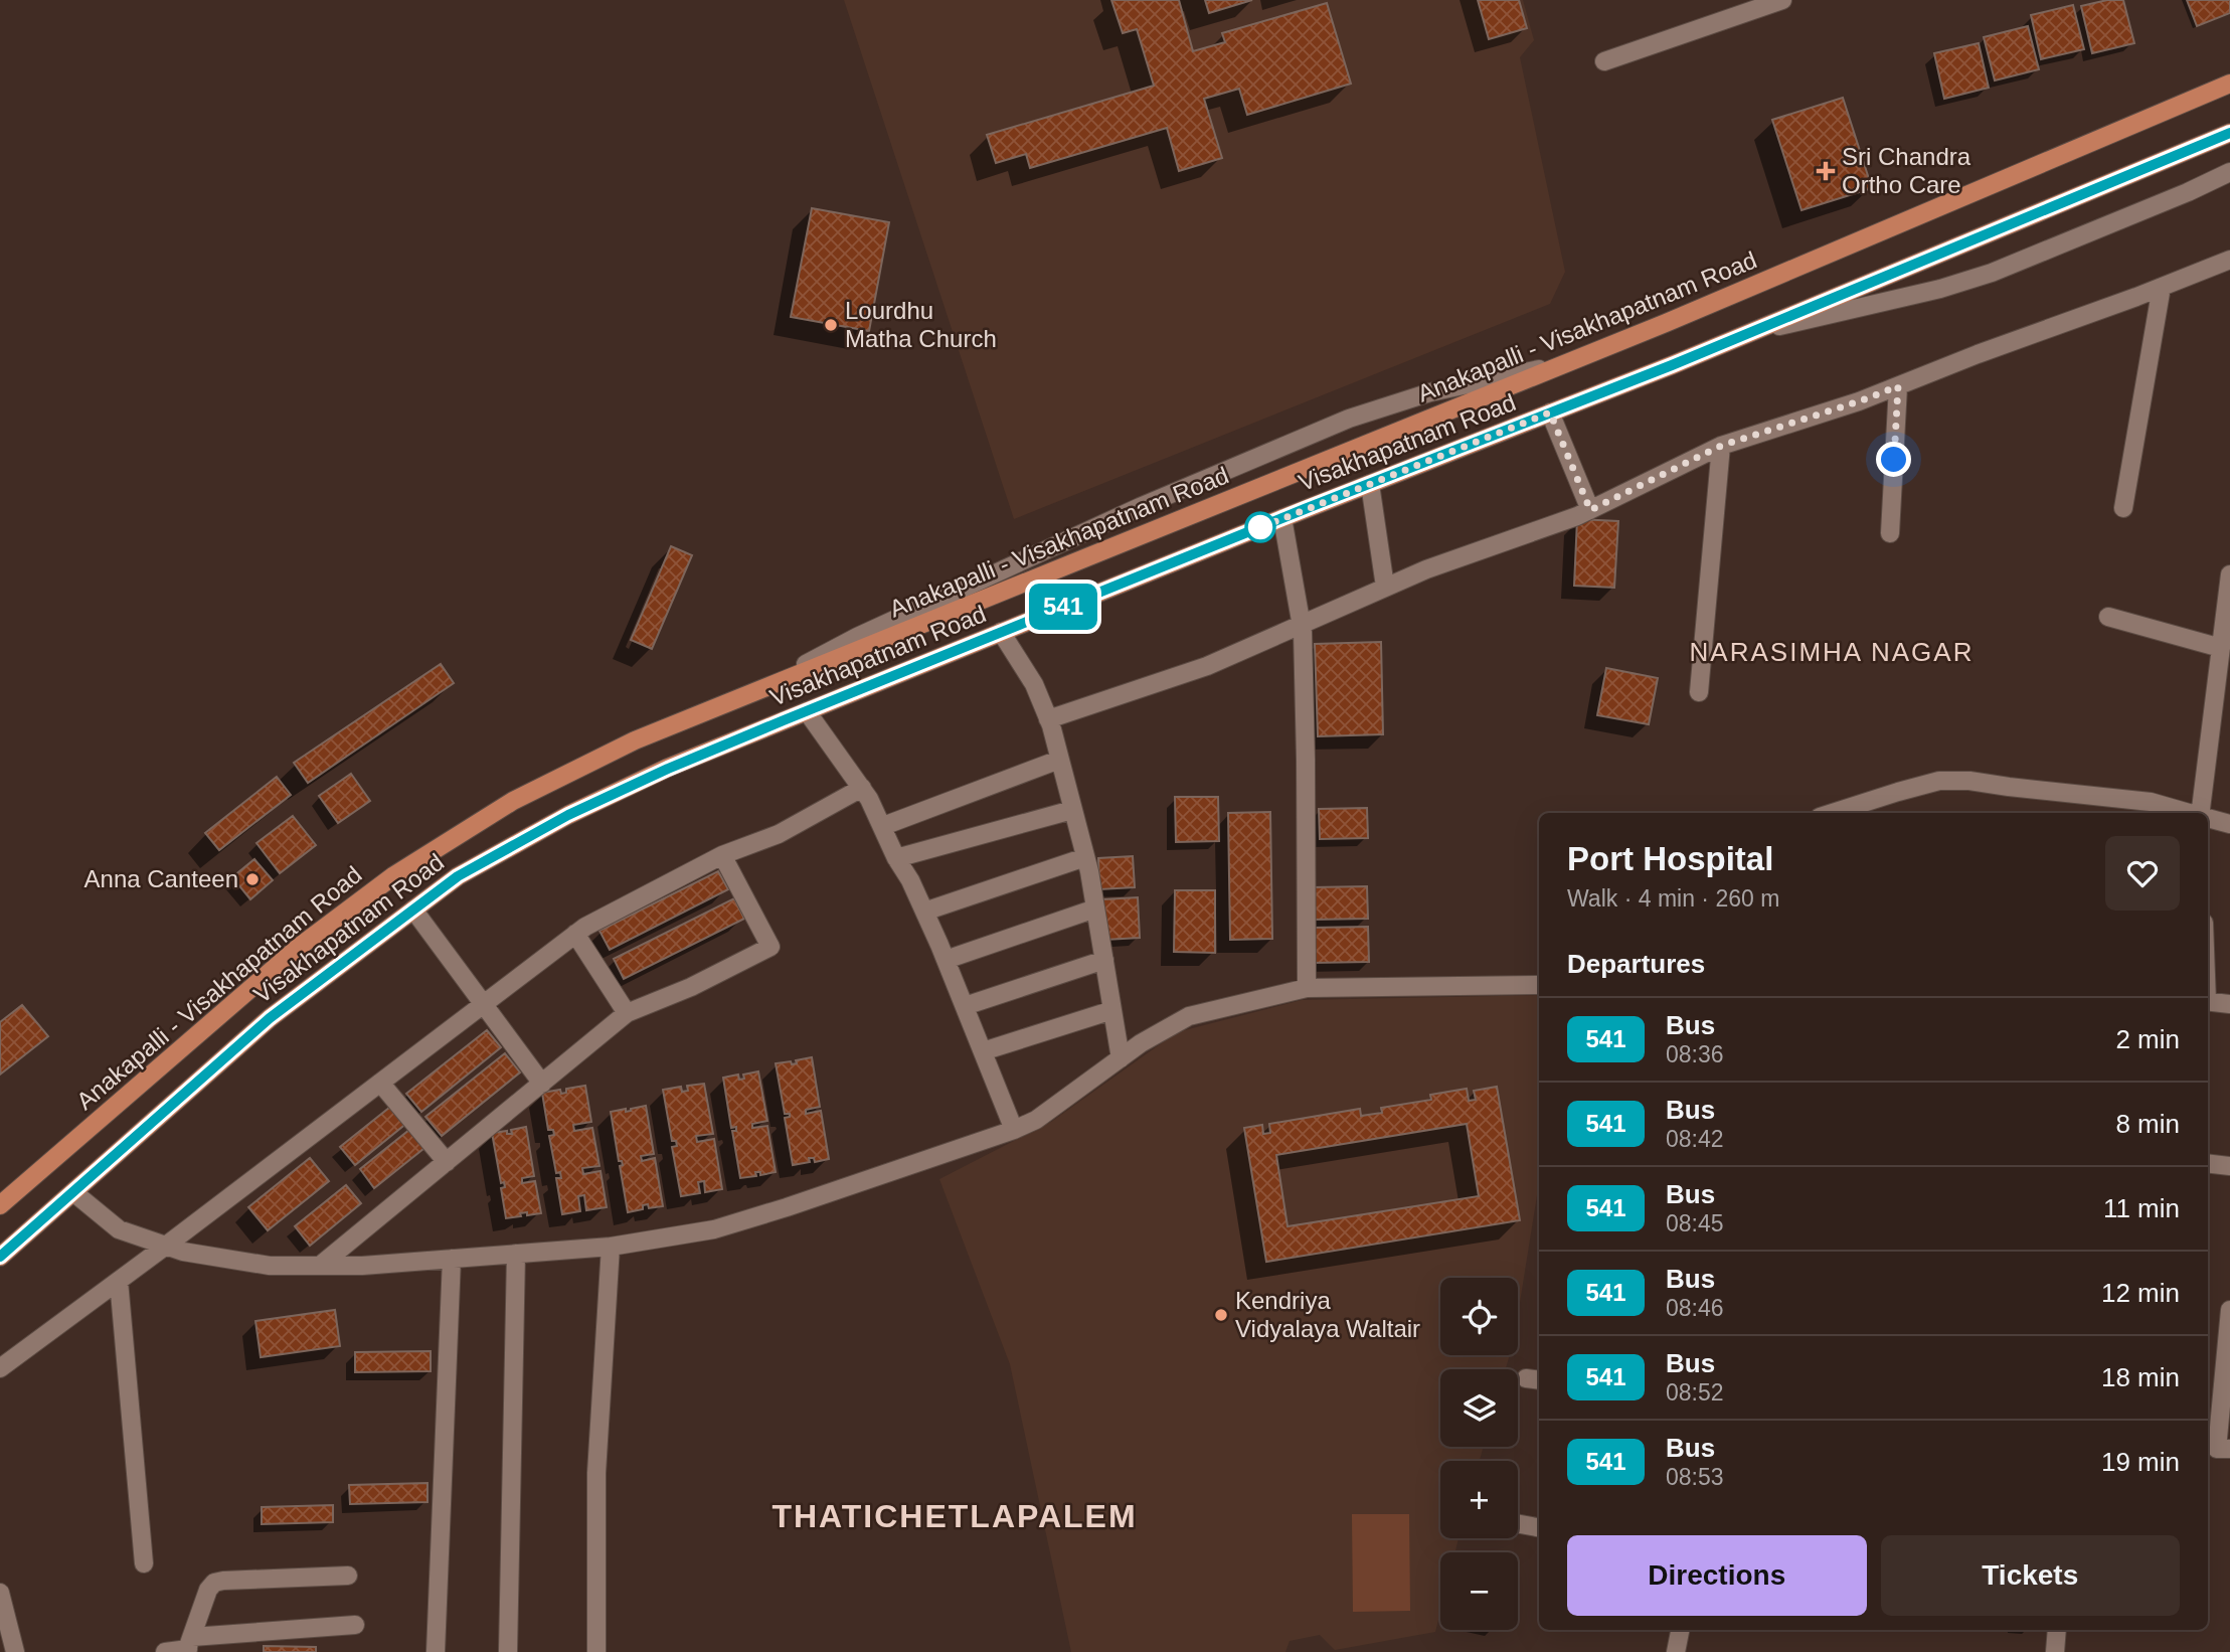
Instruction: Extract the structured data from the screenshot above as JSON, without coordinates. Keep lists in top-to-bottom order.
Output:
{
  "streets": {
    "main road": ["Anakapalli - Visakhapatnam Road", "Visakhapatnam Road"]
  },
  "districts": ["NARASIMHA NAGAR", "THATICHETLAPALEM"],
  "places": {
    "health": ["Sri Chandra Ortho Care"],
    "other": ["Lourdhu Matha Church", "Anna Canteen", "Kendriya Vidyalaya Waltair"]
  },
  "lines": ["bus line 541"],
  "page": {
    "on_map": "541",
    "heading": [
      ["Port Hospital", "Walk · 4 min · 260 m"],
      "Departures"
    ],
    "list": [
      {
        "mark": "541",
        "name": "Bus",
        "note": "08:36",
        "value": "2 min"
      },
      {
        "mark": "541",
        "name": "Bus",
        "note": "08:42",
        "value": "8 min"
      },
      {
        "mark": "541",
        "name": "Bus",
        "note": "08:45",
        "value": "11 min"
      },
      {
        "mark": "541",
        "name": "Bus",
        "note": "08:46",
        "value": "12 min"
      },
      {
        "mark": "541",
        "name": "Bus",
        "note": "08:52",
        "value": "18 min"
      },
      {
        "mark": "541",
        "name": "Bus",
        "note": "08:53",
        "value": "19 min"
      }
    ],
    "map_buttons": ["+", "−"],
    "buttons": ["Directions", "Tickets"]
  }
}
